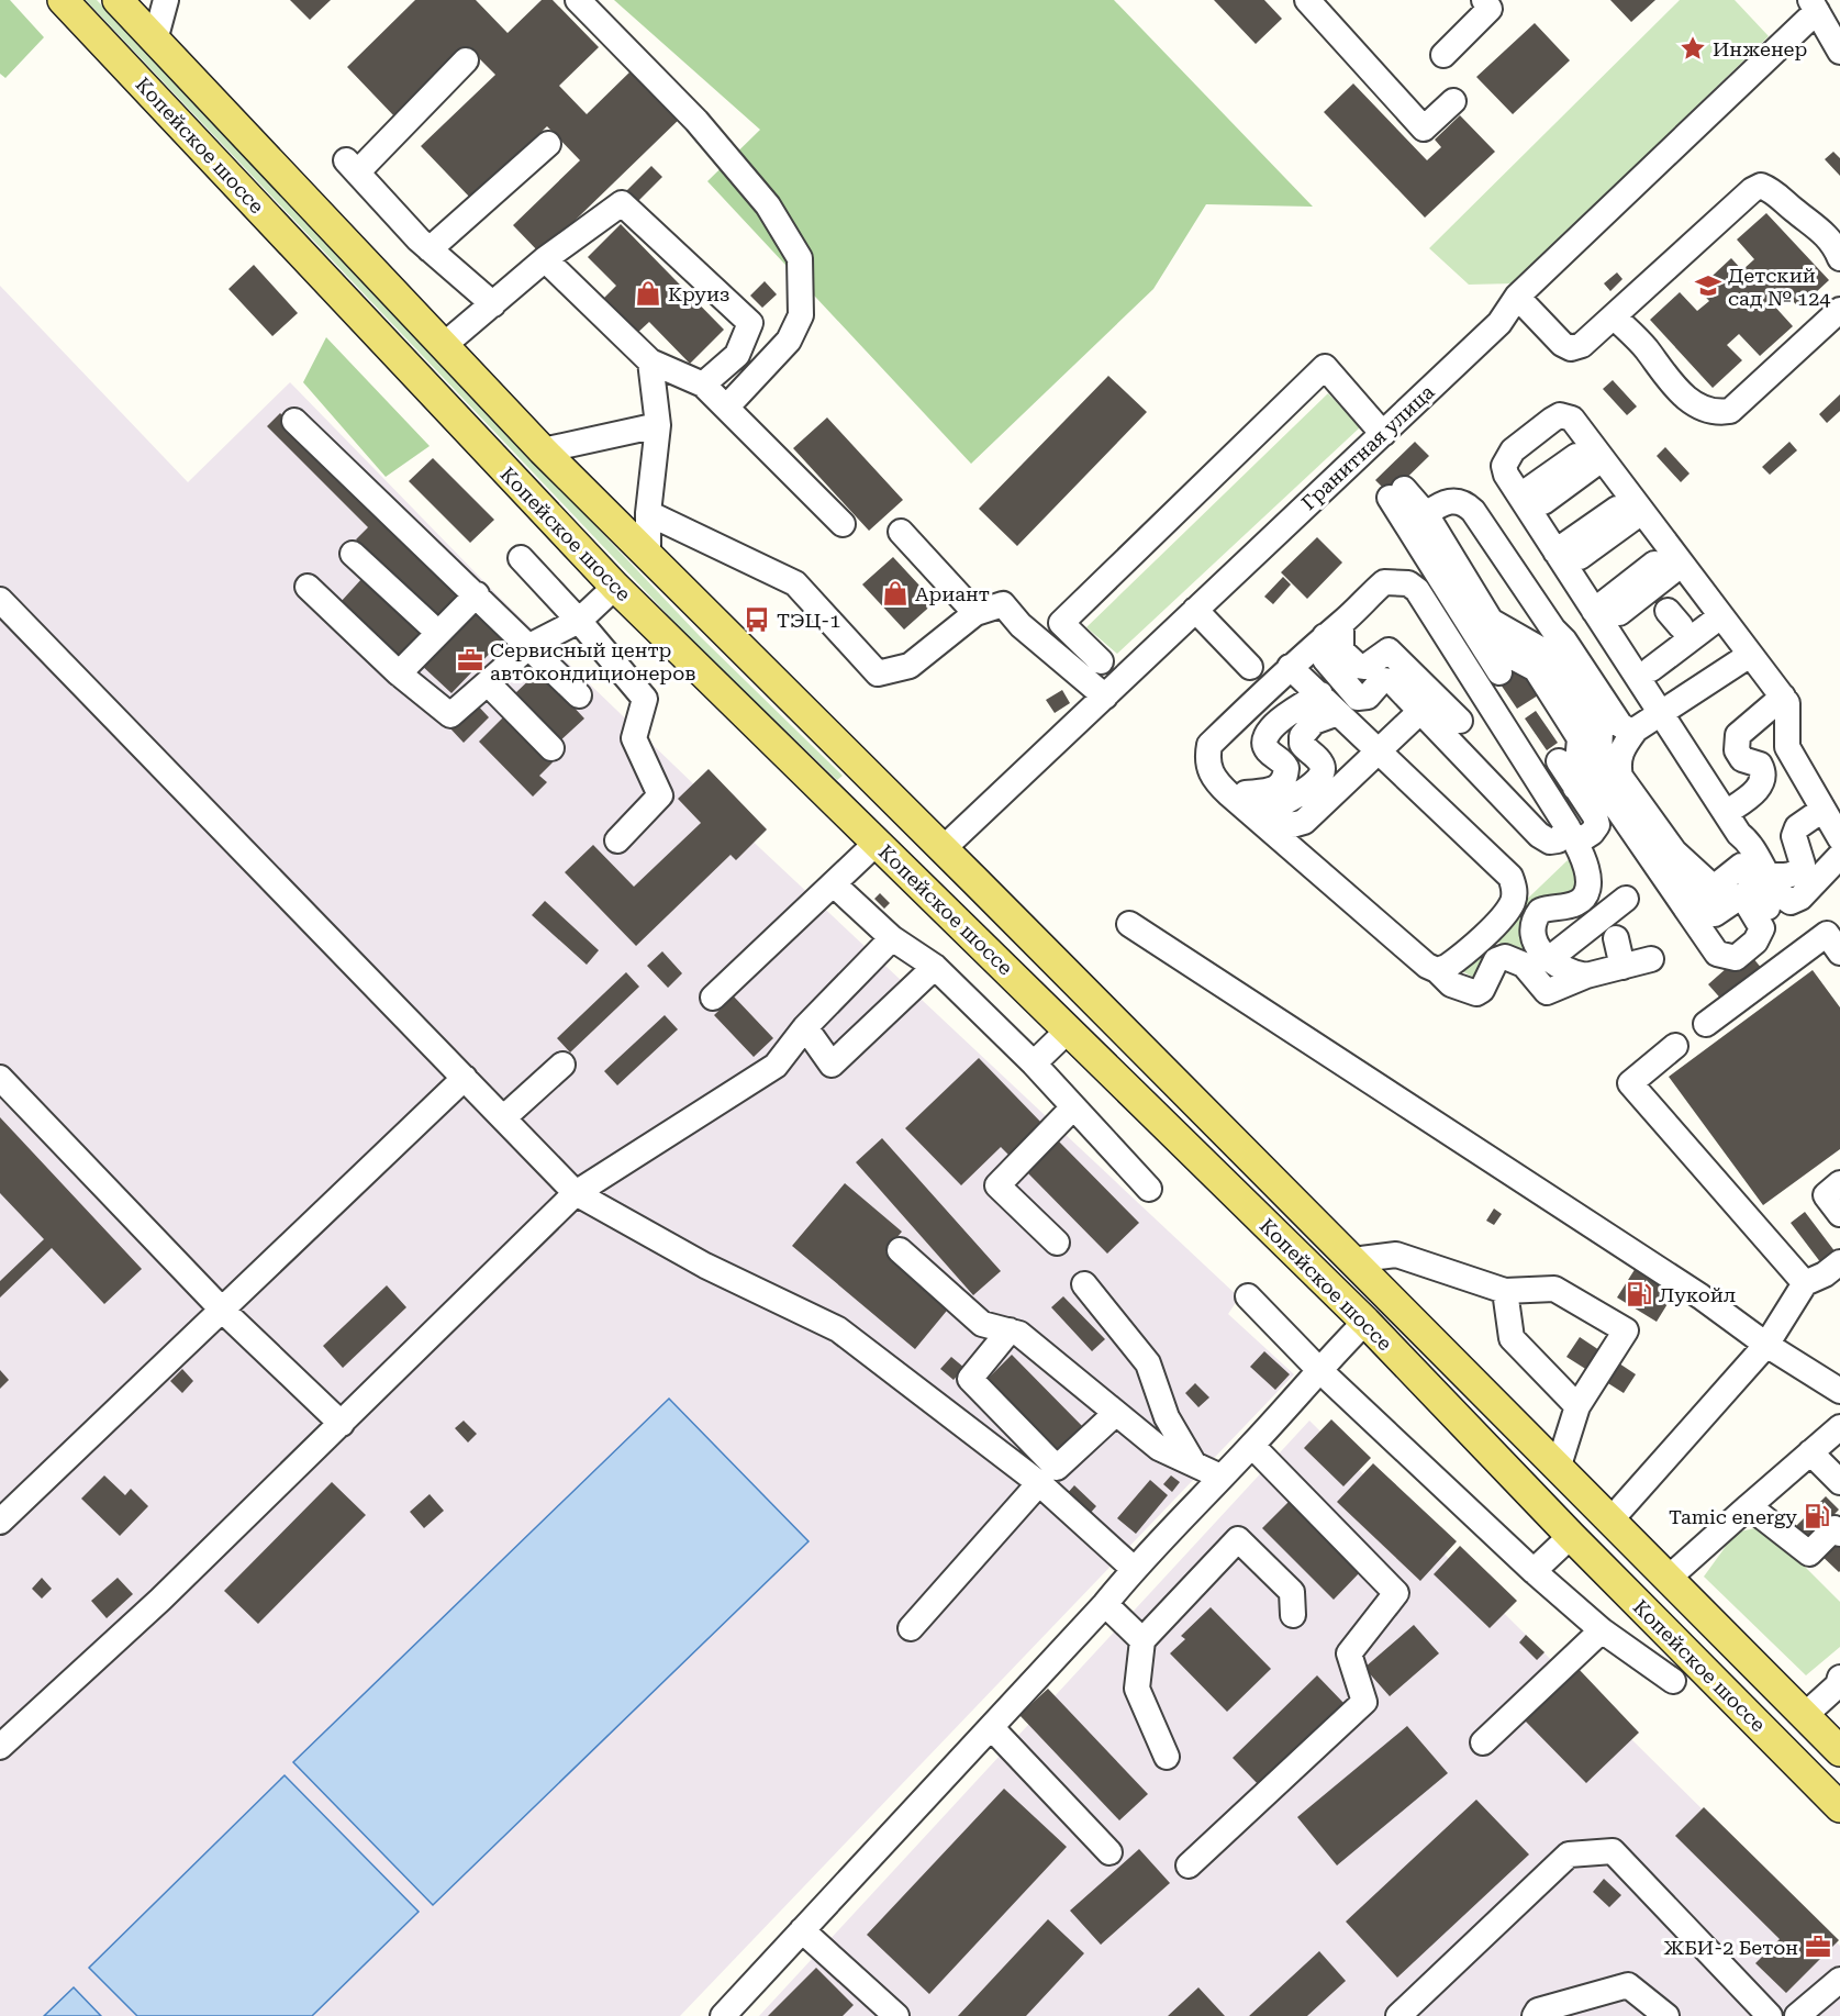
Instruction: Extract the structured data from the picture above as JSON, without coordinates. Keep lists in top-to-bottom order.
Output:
{
  "streets": {
    "main road": ["Копейское шоссе", "Гранитная улица"]
  },
  "crossings": [
    ["Копейское шоссе", "Гранитная улица"]
  ],
  "places": {
    "place": ["Инженер"],
    "school or university": ["Детский сад № 124"],
    "shop": ["Круиз", "Ариант"],
    "bus stop": ["ТЭЦ-1"],
    "office": ["Сервисный центр автокондиционеров", "ЖБИ-2 Бетон"],
    "fuel station": ["Лукойл", "Tamic energy"]
  }
}
